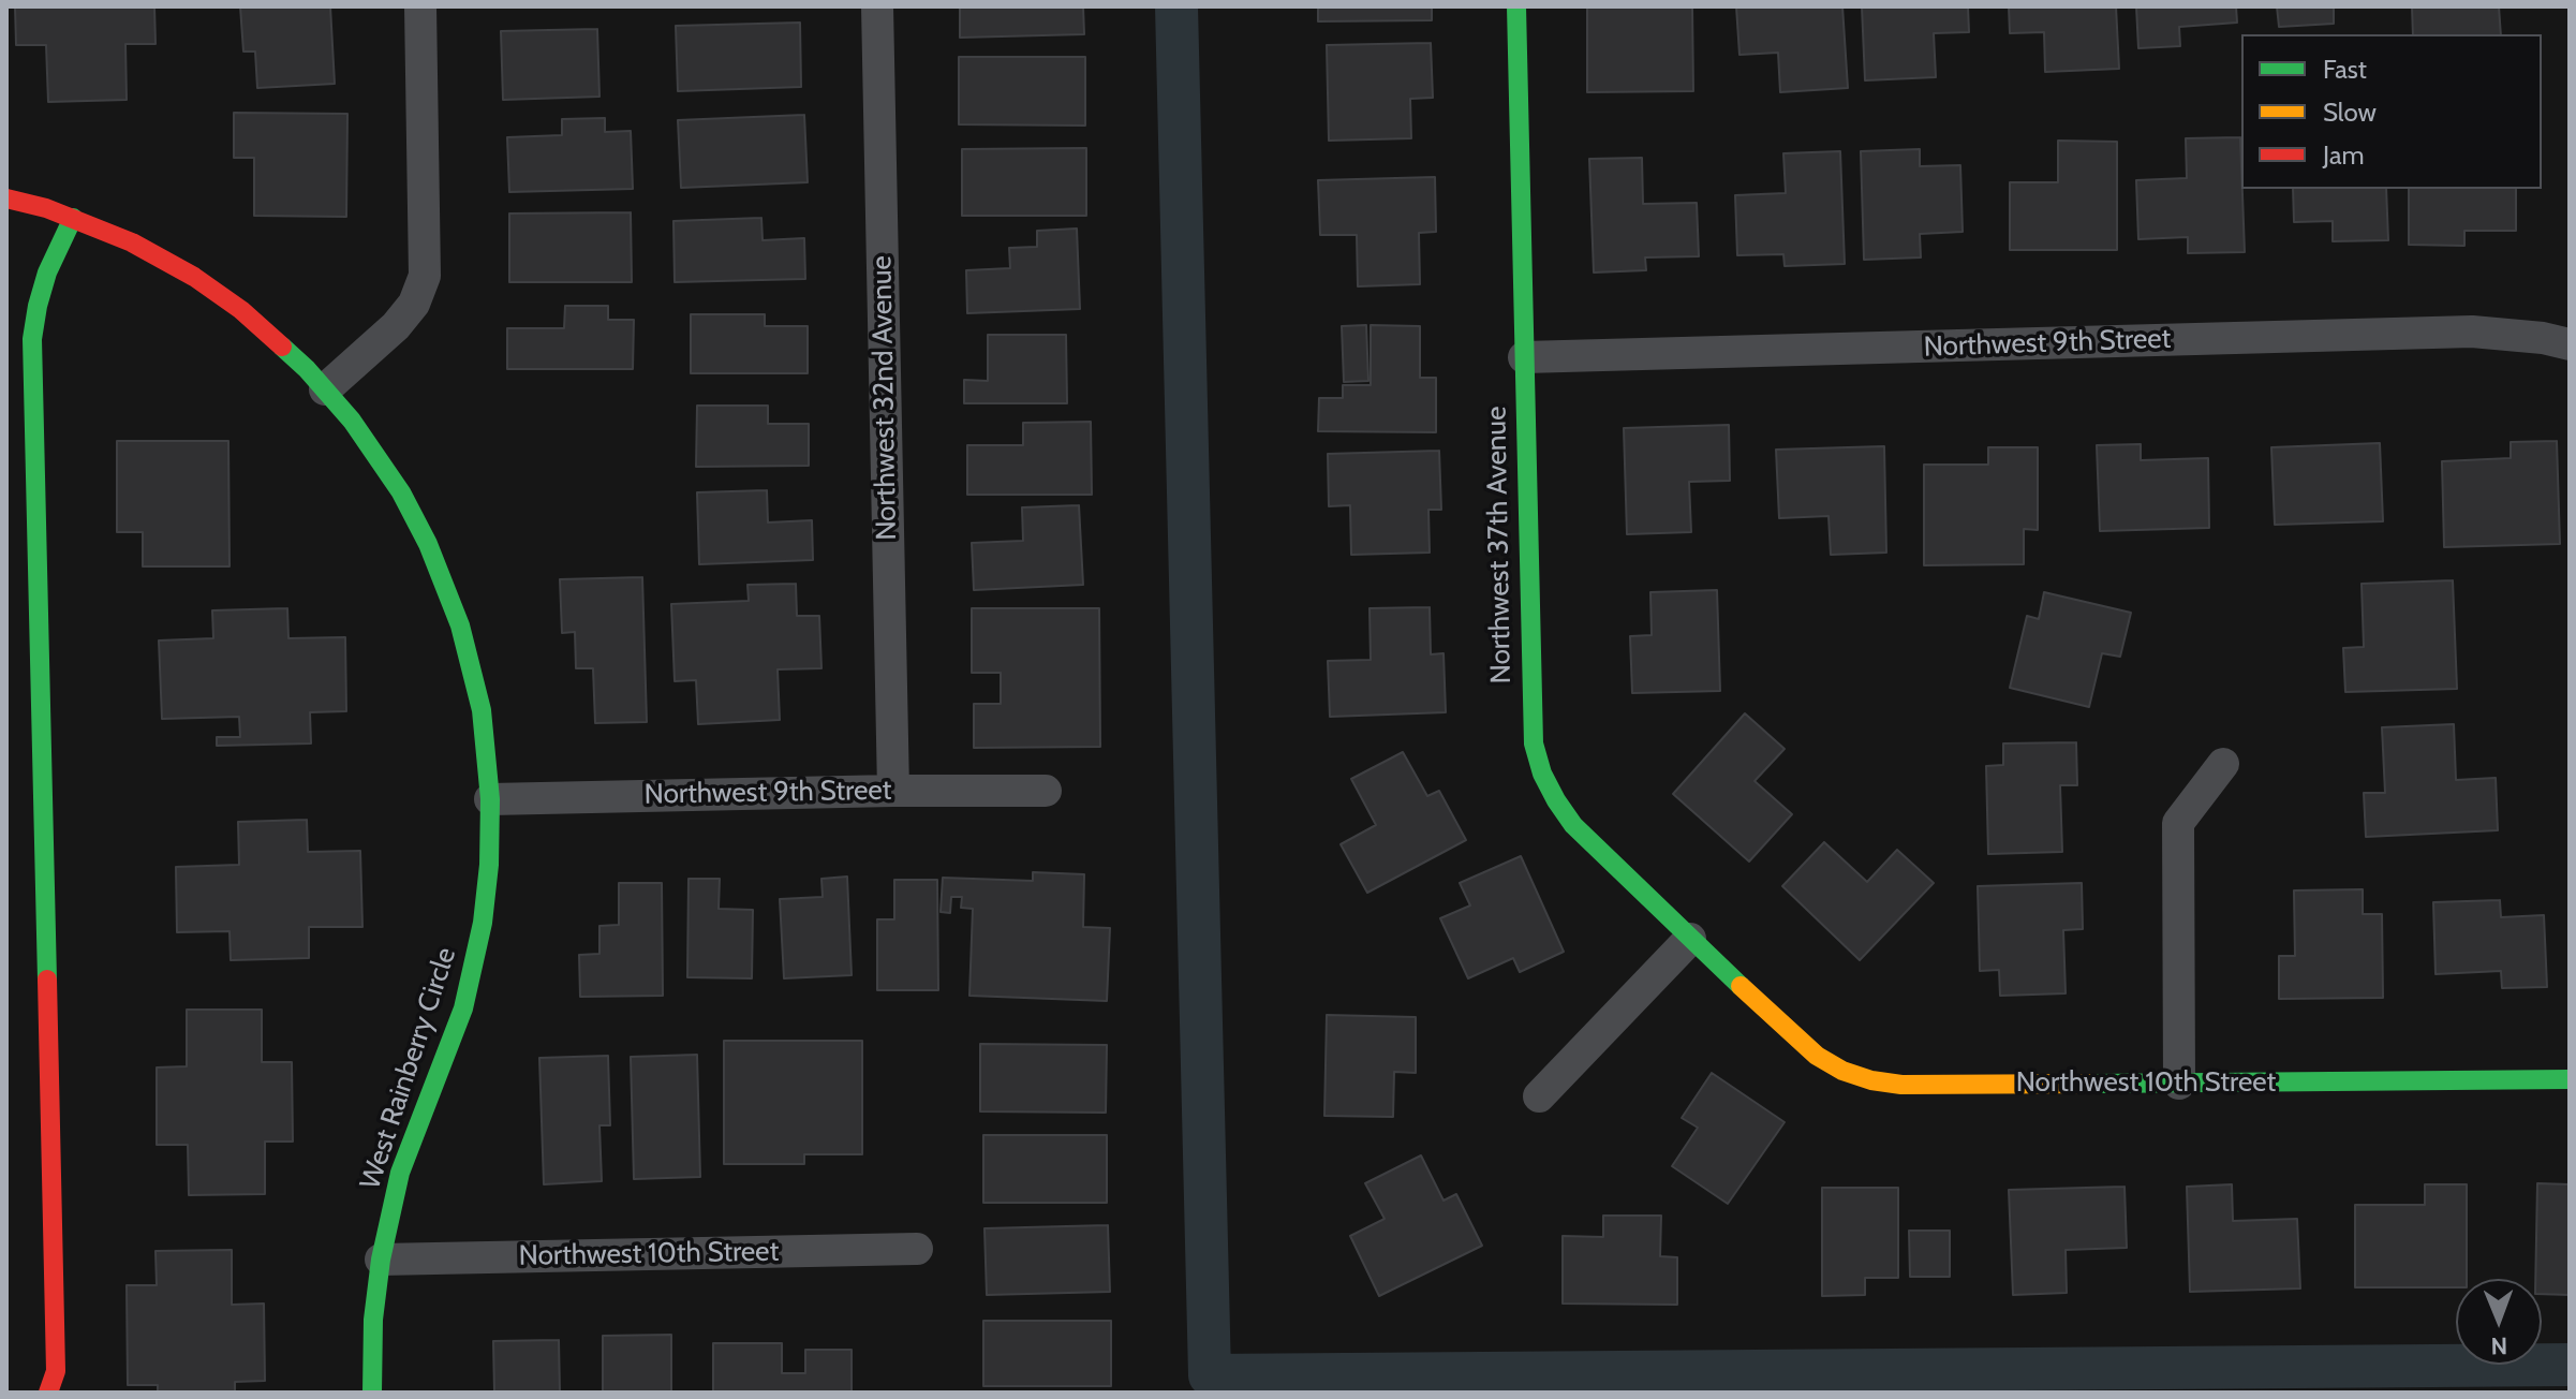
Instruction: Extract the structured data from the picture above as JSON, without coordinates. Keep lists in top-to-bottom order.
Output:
{
  "streets": {
    "street": [
      "Northwest 9th Street",
      "Northwest 32nd Avenue",
      "Northwest 37th Avenue",
      "West Rainberry Circle",
      "Northwest 10th Street"
    ]
  },
  "crossings": [
    ["Northwest 9th Street", "Northwest 32nd Avenue"],
    ["Northwest 9th Street", "Northwest 37th Avenue"],
    ["Northwest 9th Street", "West Rainberry Circle"],
    ["Northwest 37th Avenue", "Northwest 10th Street"],
    ["West Rainberry Circle", "Northwest 10th Street"]
  ],
  "legend": ["Fast", "Slow", "Jam"],
  "north": "bottom"
}
